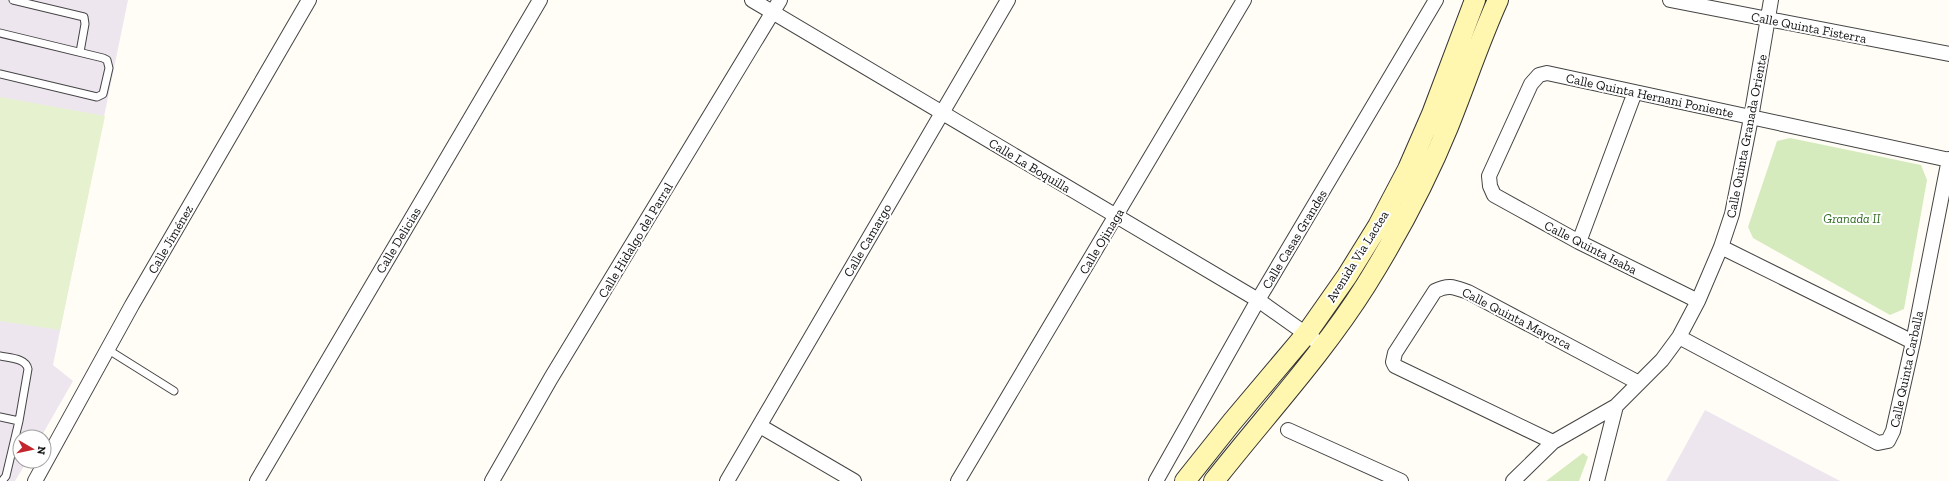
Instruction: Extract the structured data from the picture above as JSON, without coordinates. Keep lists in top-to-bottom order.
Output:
{
  "streets": {
    "main road": ["Avenida Via Lactea"],
    "street": [
      "Calle Quinta Fisterra",
      "Calle Quinta Hernani Poniente",
      "Calle Quinta Granada Oriente",
      "Calle La Boquilla",
      "Calle Jiménez",
      "Calle Casas Grandes",
      "Calle Delicias",
      "Calle Hidalgo del Parral",
      "Calle Camargo",
      "Calle Ojinaga",
      "Calle Quinta Isaba",
      "Calle Quinta Mayorca",
      "Calle Quinta Carballa"
    ]
  },
  "crossings": [
    ["Calle Quinta Fisterra", "Calle Quinta Granada Oriente"],
    ["Calle Quinta Hernani Poniente", "Calle Quinta Granada Oriente"],
    ["Calle Quinta Hernani Poniente", "Calle Quinta Isaba"],
    ["Calle Quinta Hernani Poniente", "Calle Quinta Carballa"],
    ["Calle Quinta Granada Oriente", "Calle Quinta Isaba"],
    ["Calle Quinta Granada Oriente", "Calle Quinta Mayorca"],
    ["Calle Quinta Granada Oriente", "Calle Quinta Carballa"],
    ["Calle La Boquilla", "Calle Casas Grandes"],
    ["Calle La Boquilla", "Calle Hidalgo del Parral"],
    ["Calle La Boquilla", "Calle Camargo"],
    ["Calle La Boquilla", "Calle Ojinaga"],
    ["Calle La Boquilla", "Avenida Via Lactea"]
  ],
  "parks": ["Granada II"],
  "north": "right"
}
